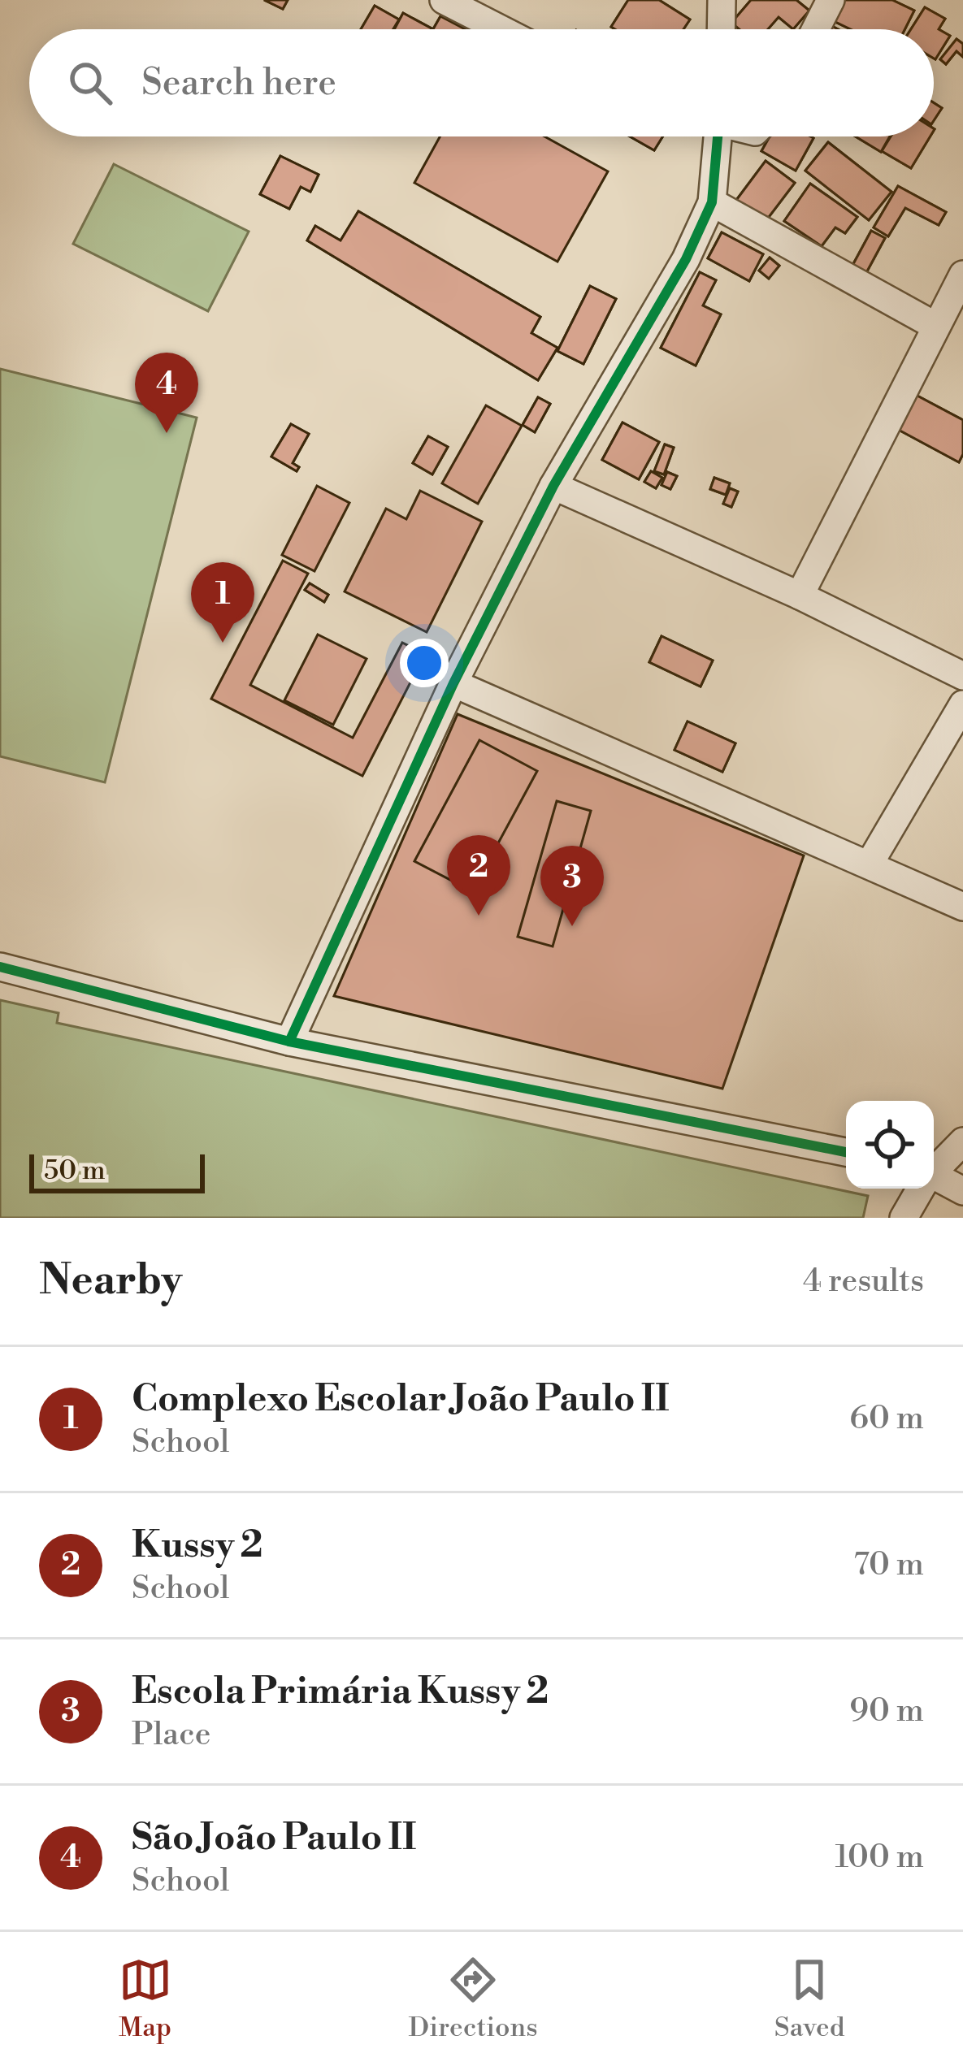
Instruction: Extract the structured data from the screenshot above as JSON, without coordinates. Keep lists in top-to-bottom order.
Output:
{
  "scale_bar": "50 m",
  "page": {
    "search": "Search here",
    "pins": [
      "4",
      "1",
      "2",
      "3"
    ],
    "scale": "50 m",
    "heading": ["Nearby", "4 results"],
    "list": [
      {
        "mark": "1",
        "name": "Complexo Escolar João Paulo II",
        "note": "School",
        "value": "60 m"
      },
      {
        "mark": "2",
        "name": "Kussy 2",
        "note": "School",
        "value": "70 m"
      },
      {
        "mark": "3",
        "name": "Escola Primária Kussy 2",
        "note": "Place",
        "value": "90 m"
      },
      {
        "mark": "4",
        "name": "São João Paulo II",
        "note": "School",
        "value": "100 m"
      }
    ],
    "nav": ["Map", "Directions", "Saved"]
  }
}
